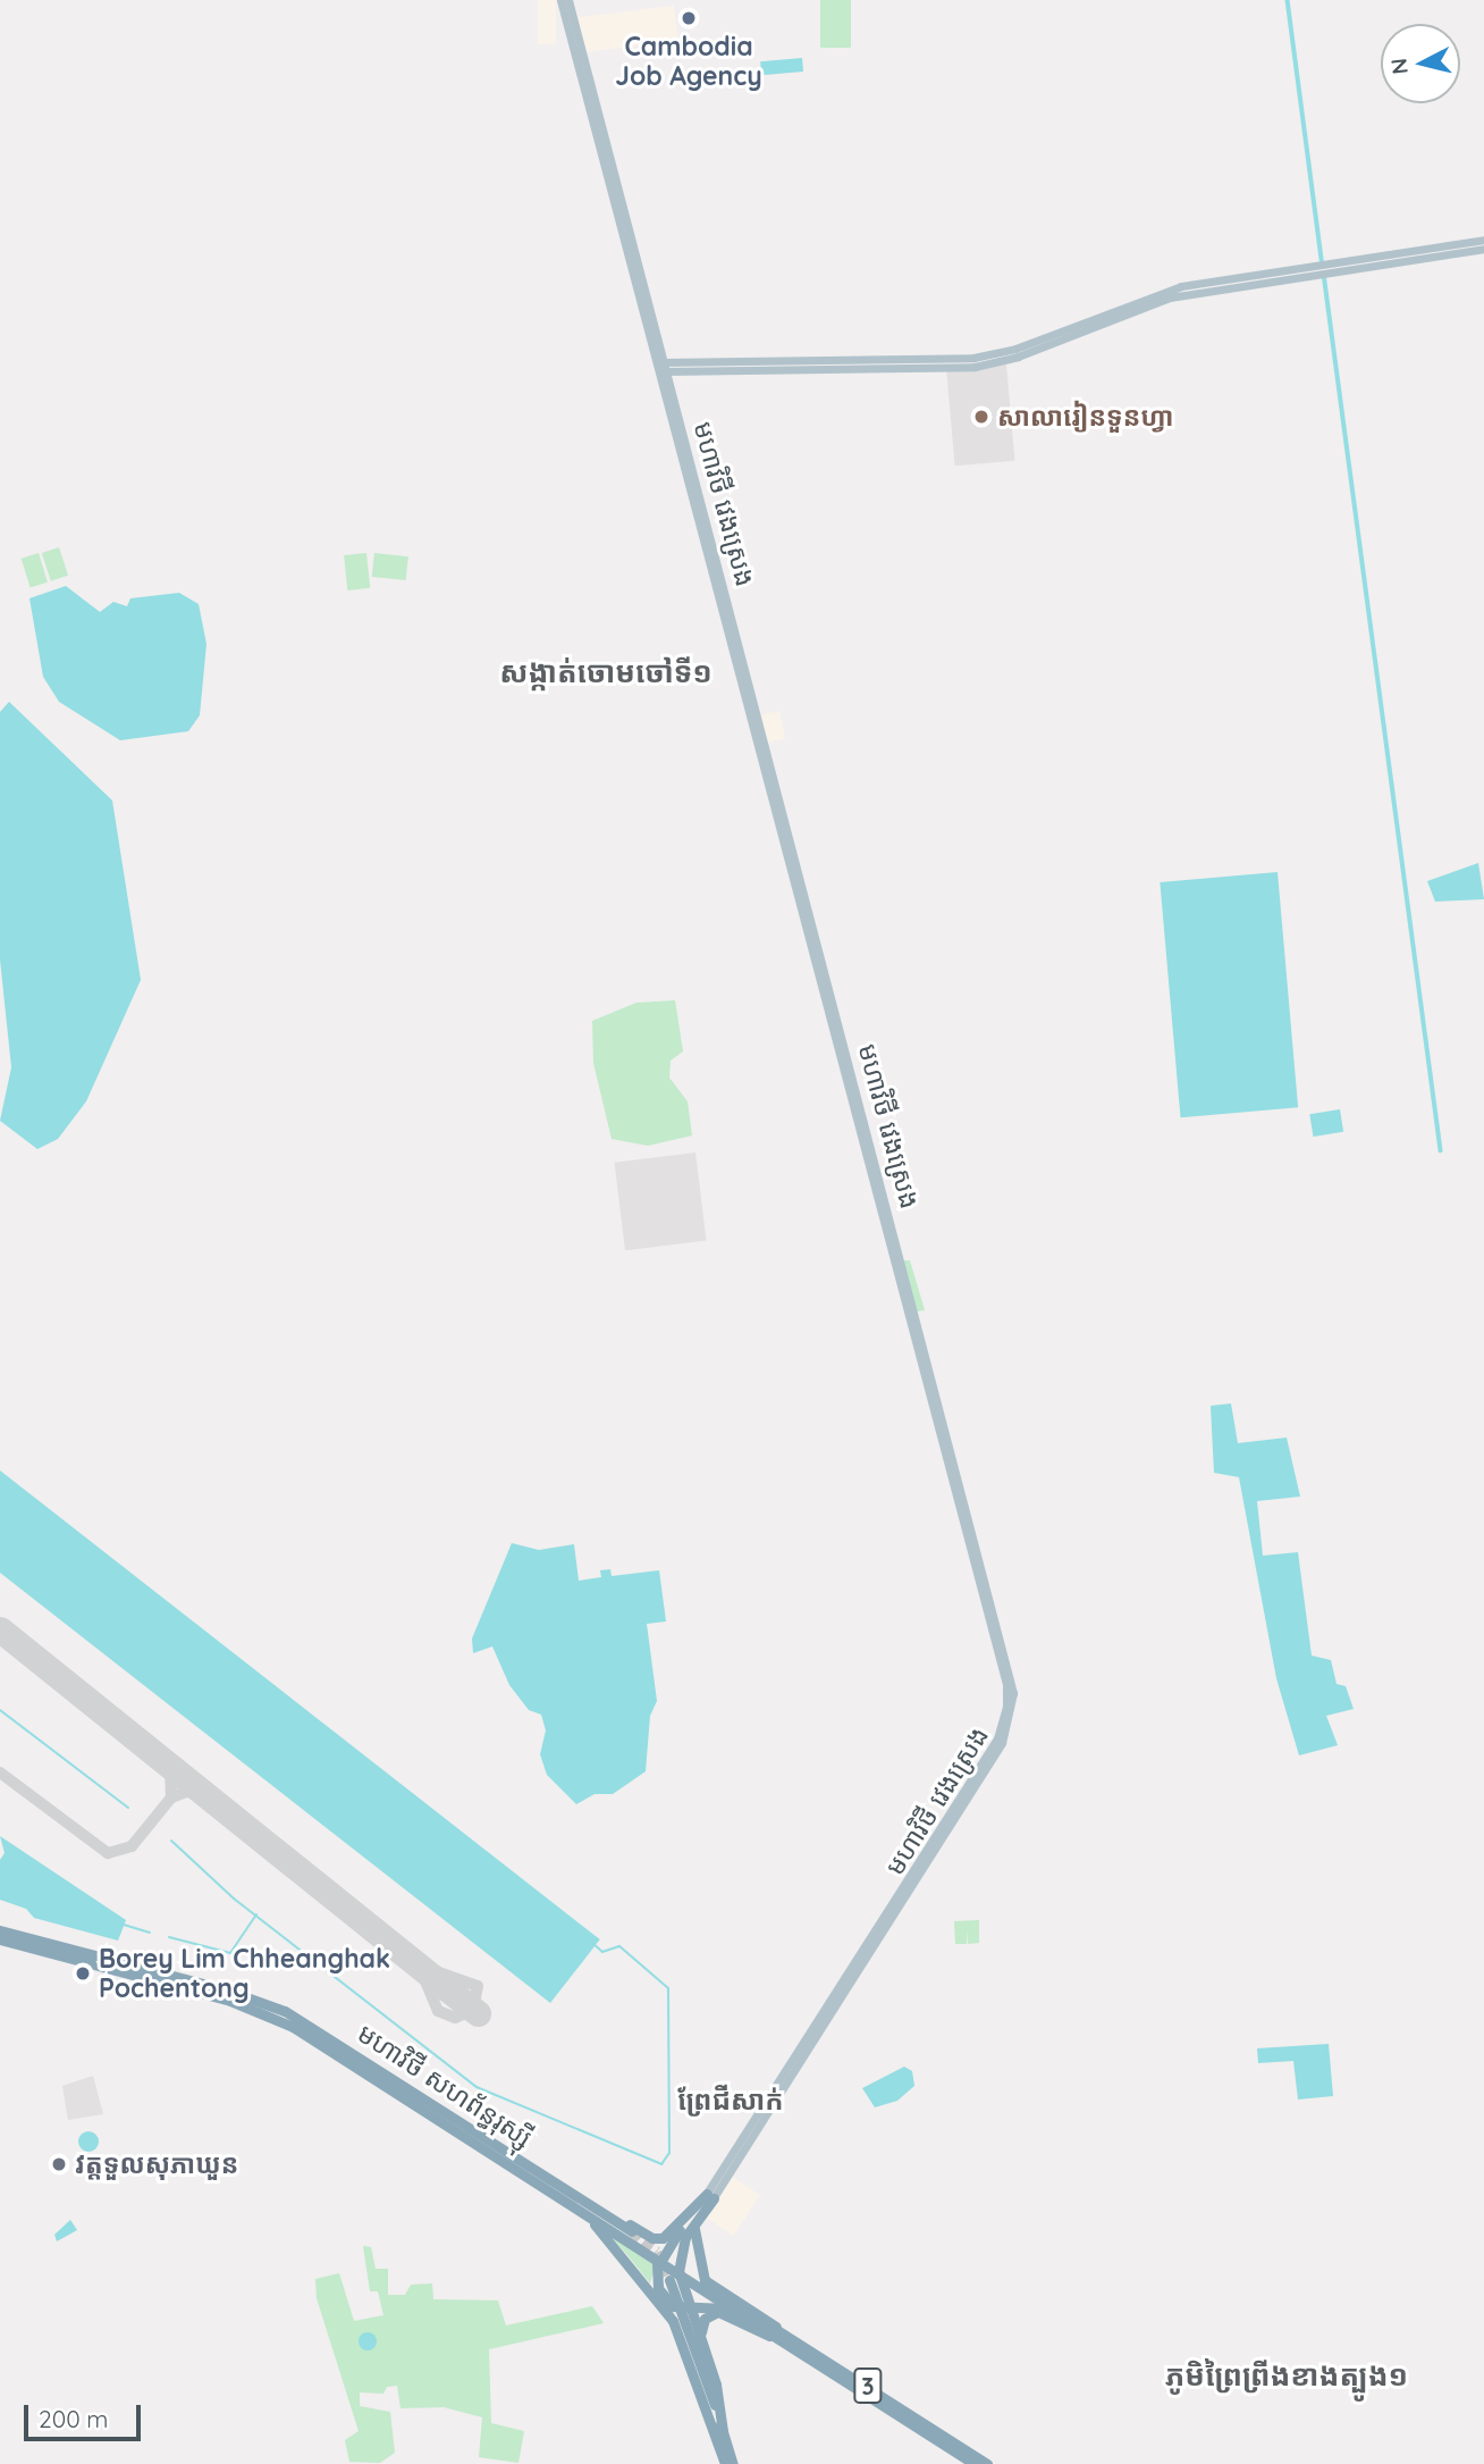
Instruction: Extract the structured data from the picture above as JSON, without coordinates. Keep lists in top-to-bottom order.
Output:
{
  "streets": {
    "highway": ["មហាវិថី សហព័ន្ធរុស្ស៊ី", "3"],
    "main road": ["មហាវិថី វេងស្រេង"]
  },
  "districts": ["សង្កាត់ចោមចៅទី១", "ព្រែជីសាក់", "ភូមិព្រៃព្រីងខាងត្បូង១"],
  "places": [
    "Cambodia Job Agency",
    "សាលារៀនទួនហ្វា",
    "Borey Lim Chheanghak Pochentong",
    "វត្តទួលសុភាឃួន"
  ],
  "scale_bar": "200 m",
  "north": "left"
}
